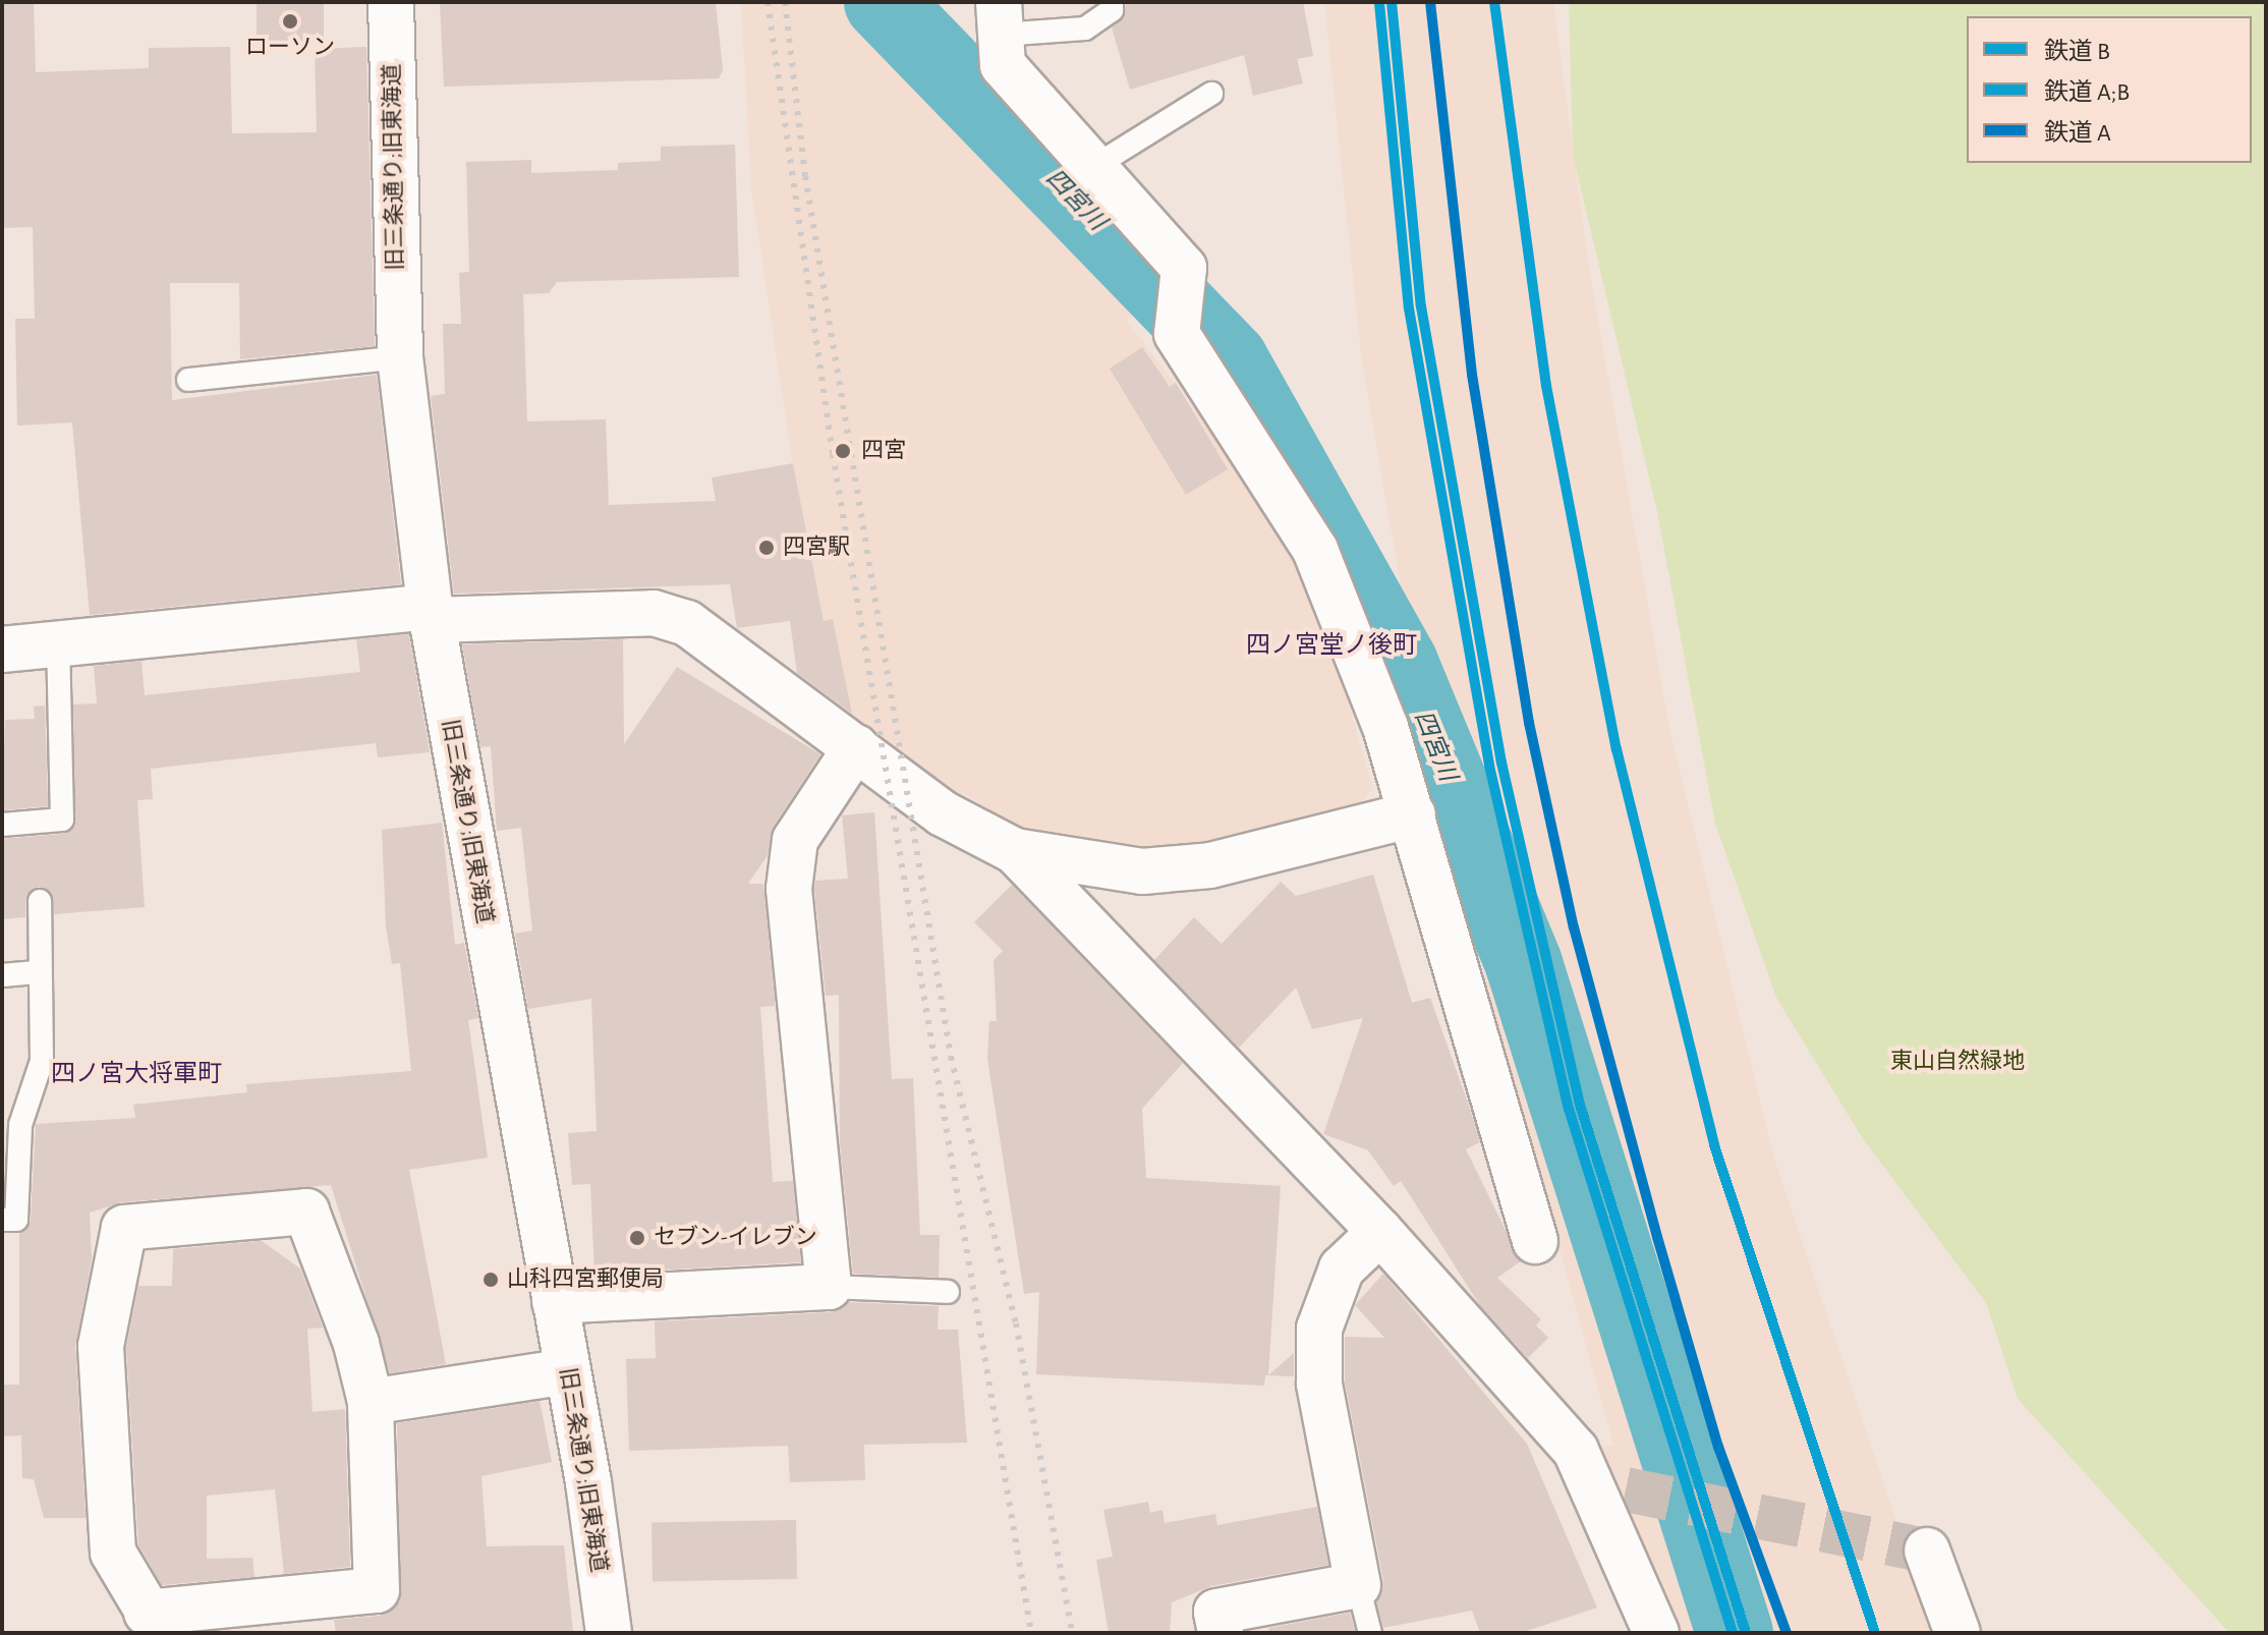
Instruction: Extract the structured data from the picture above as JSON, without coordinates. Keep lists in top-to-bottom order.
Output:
{
  "streets": {
    "street": ["旧三条通り;旧東海道"]
  },
  "districts": ["四ノ宮堂ノ後町", "四ノ宮大将軍町"],
  "water": ["四宮川"],
  "parks": ["東山自然緑地"],
  "places": [
    "ローソン",
    "四宮",
    "四宮駅",
    "セブン-イレブン",
    "山科四宮郵便局"
  ],
  "lines": ["rail line B", "rail line A", "rail line A;B"],
  "legend": ["鉄道 B", "鉄道 A;B", "鉄道 A"]
}
